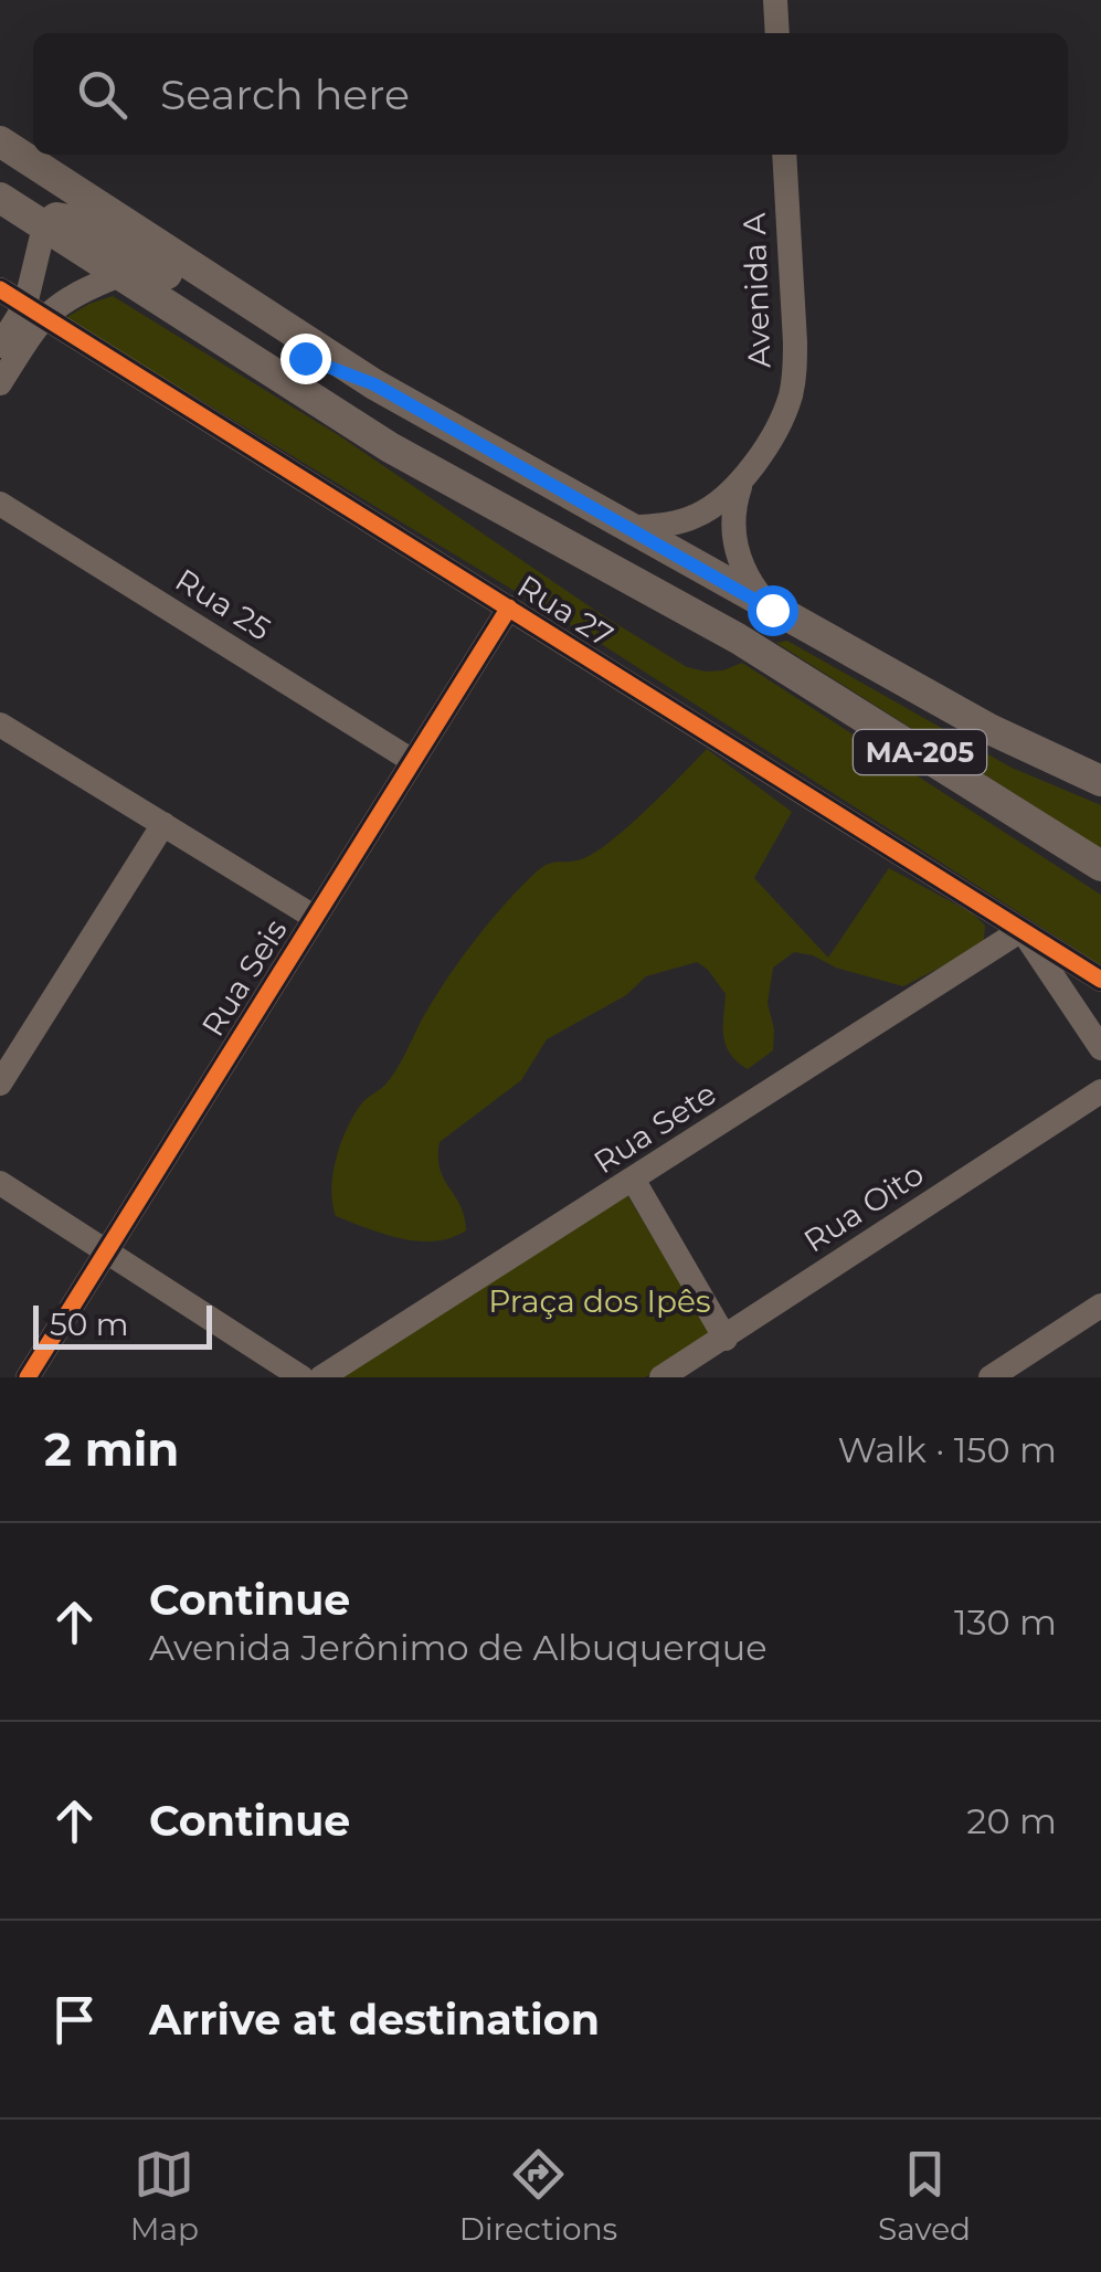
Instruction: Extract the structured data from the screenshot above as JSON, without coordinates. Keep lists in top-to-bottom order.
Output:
{
  "streets": {
    "main road": ["MA-205"],
    "street": [
      "Avenida A",
      "Rua 25",
      "Rua 27",
      "Rua Seis",
      "Rua Sete",
      "Rua Oito"
    ]
  },
  "crossings": [
    ["Avenida A", "MA-205"],
    ["Rua 25", "Rua Seis"],
    ["Rua 27", "Rua Seis"],
    ["Rua 27", "Rua Sete"]
  ],
  "parks": ["Praça dos Ipês"],
  "scale_bar": "50 m",
  "page": {
    "search": "Search here",
    "scale": "50 m",
    "heading": ["2 min", "Walk · 150 m"],
    "list": [
      ["Continue", "Avenida Jerônimo de Albuquerque", "130 m"],
      ["Continue", "20 m"],
      "Arrive at destination"
    ],
    "nav": ["Map", "Directions", "Saved"]
  }
}
